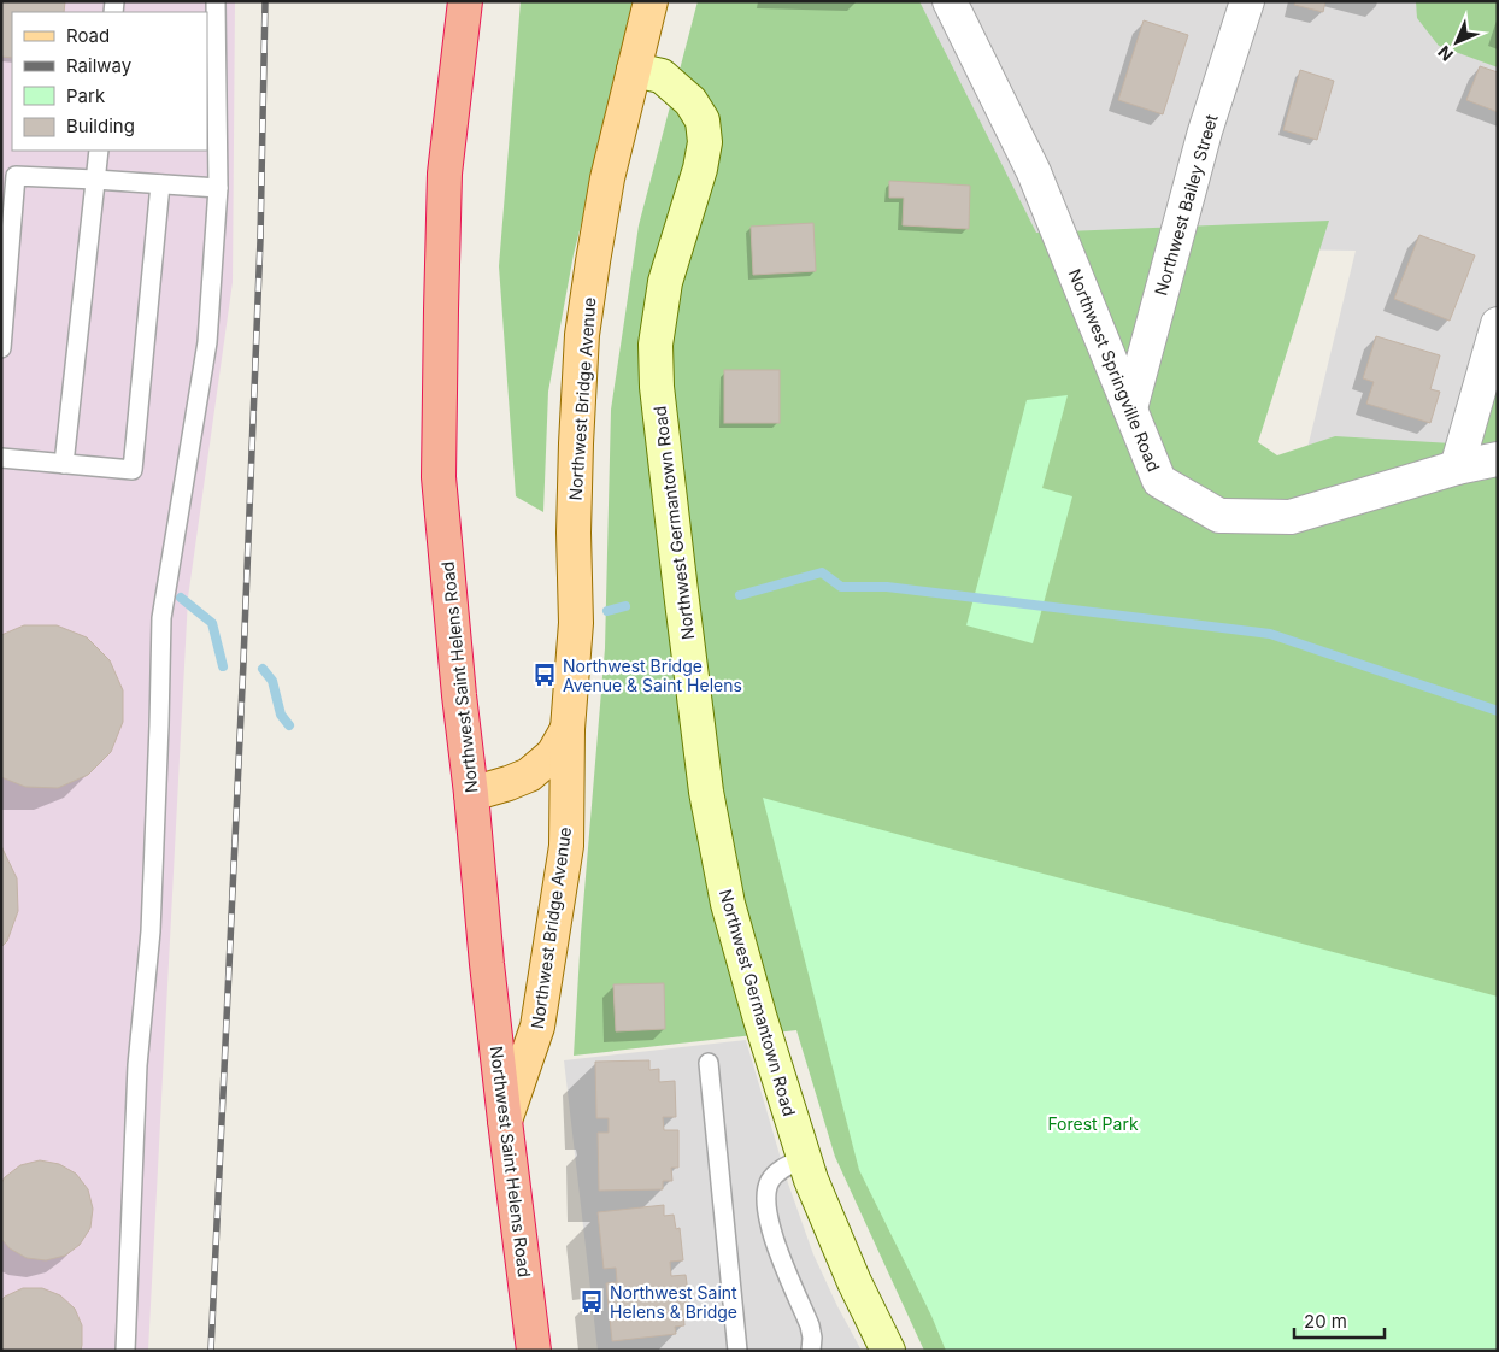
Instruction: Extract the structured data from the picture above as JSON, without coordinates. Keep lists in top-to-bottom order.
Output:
{
  "streets": {
    "highway": ["Northwest Saint Helens Road"],
    "main road": ["Northwest Bridge Avenue", "Northwest Germantown Road"],
    "street": ["Northwest Bailey Street", "Northwest Springville Road"]
  },
  "crossings": [
    ["Northwest Bailey Street", "Northwest Springville Road"],
    ["Northwest Bridge Avenue", "Northwest Germantown Road"],
    ["Northwest Bridge Avenue", "Northwest Saint Helens Road"]
  ],
  "parks": ["Forest Park"],
  "places": {
    "bus stop": ["Northwest Bridge Avenue & Saint Helens", "Northwest Saint Helens & Bridge"]
  },
  "legend": [
    "Road",
    "Railway",
    "Park",
    "Building"
  ],
  "scale_bar": "20 m",
  "north": "bottom left"
}
